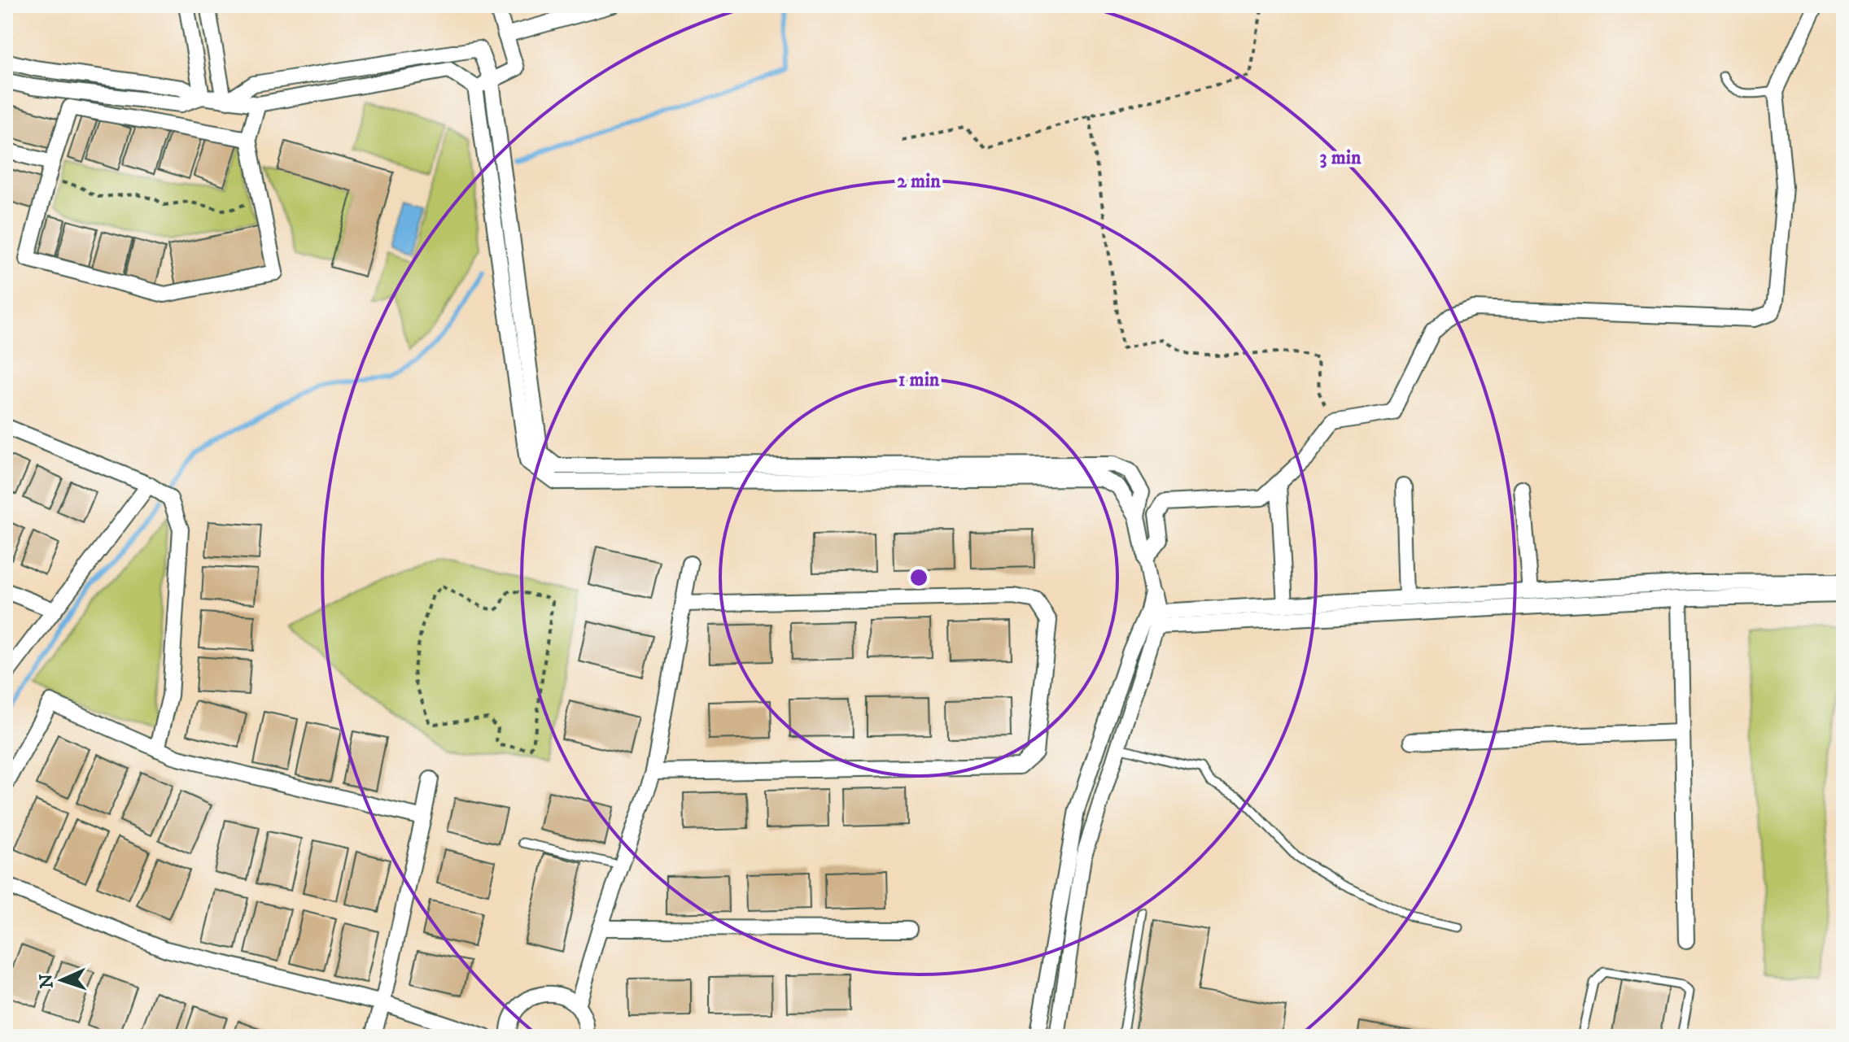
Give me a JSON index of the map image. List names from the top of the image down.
{
  "north": "left",
  "rings": ["3 min", "2 min", "1 min"]
}
